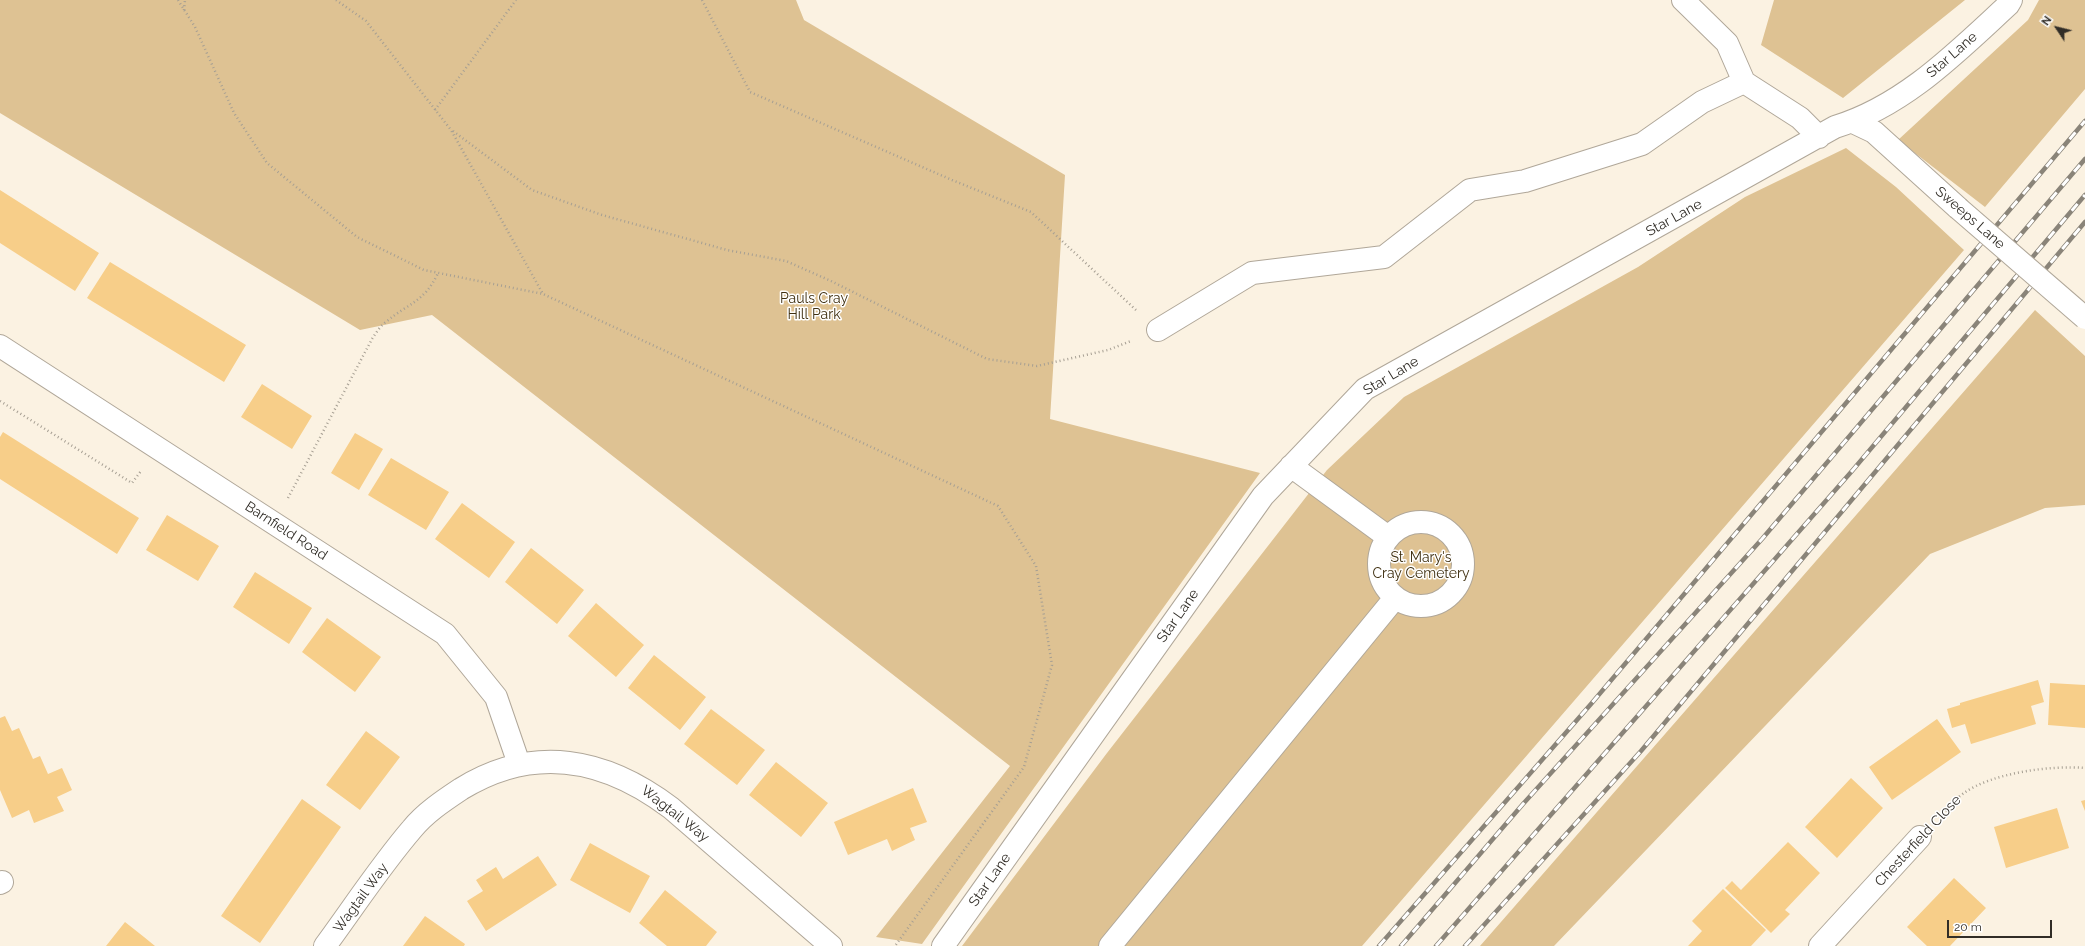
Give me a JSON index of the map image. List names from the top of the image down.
{
  "streets": {
    "street": [
      "Star Lane",
      "Sweeps Lane",
      "Barnfield Road",
      "Wagtail Way",
      "Chesterfield Close"
    ]
  },
  "crossings": [
    ["Star Lane", "Sweeps Lane"],
    ["Barnfield Road", "Wagtail Way"]
  ],
  "parks": ["Pauls Cray Hill Park", "St. Mary's Cray Cemetery"],
  "scale_bar": "20 m",
  "north": "top left"
}
